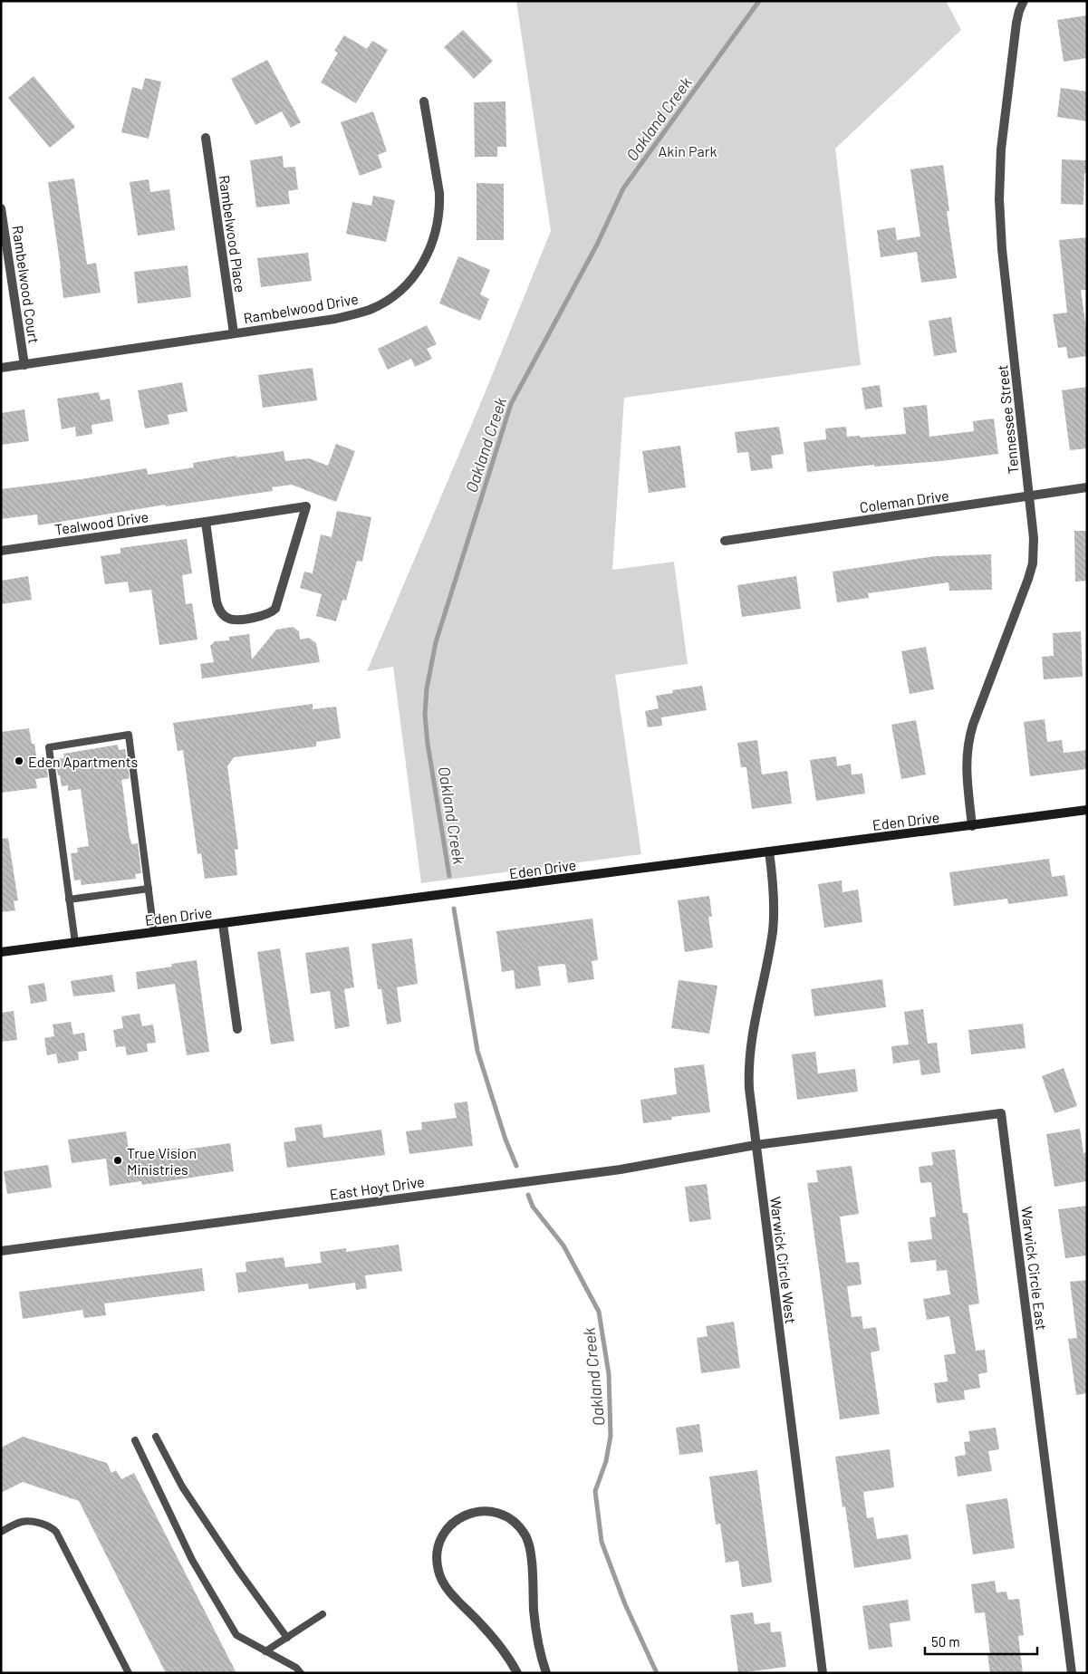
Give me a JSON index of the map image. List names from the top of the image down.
{
  "streets": {
    "street": [
      "Rambelwood Place",
      "Rambelwood Court",
      "Rambelwood Drive",
      "Tennessee Street",
      "Coleman Drive",
      "Tealwood Drive",
      "Eden Drive",
      "East Hoyt Drive",
      "Warwick Circle West",
      "Warwick Circle East"
    ]
  },
  "crossings": [
    ["Rambelwood Place", "Rambelwood Drive"],
    ["Rambelwood Court", "Rambelwood Drive"],
    ["Tennessee Street", "Coleman Drive"],
    ["Tennessee Street", "Eden Drive"],
    ["Eden Drive", "Warwick Circle West"],
    ["East Hoyt Drive", "Warwick Circle West"],
    ["East Hoyt Drive", "Warwick Circle East"],
    ["Warwick Circle West", "Warwick Circle East"]
  ],
  "water": ["Oakland Creek"],
  "parks": ["Akin Park"],
  "places": ["Eden Apartments", "True Vision Ministries"],
  "scale_bar": "50 m"
}
